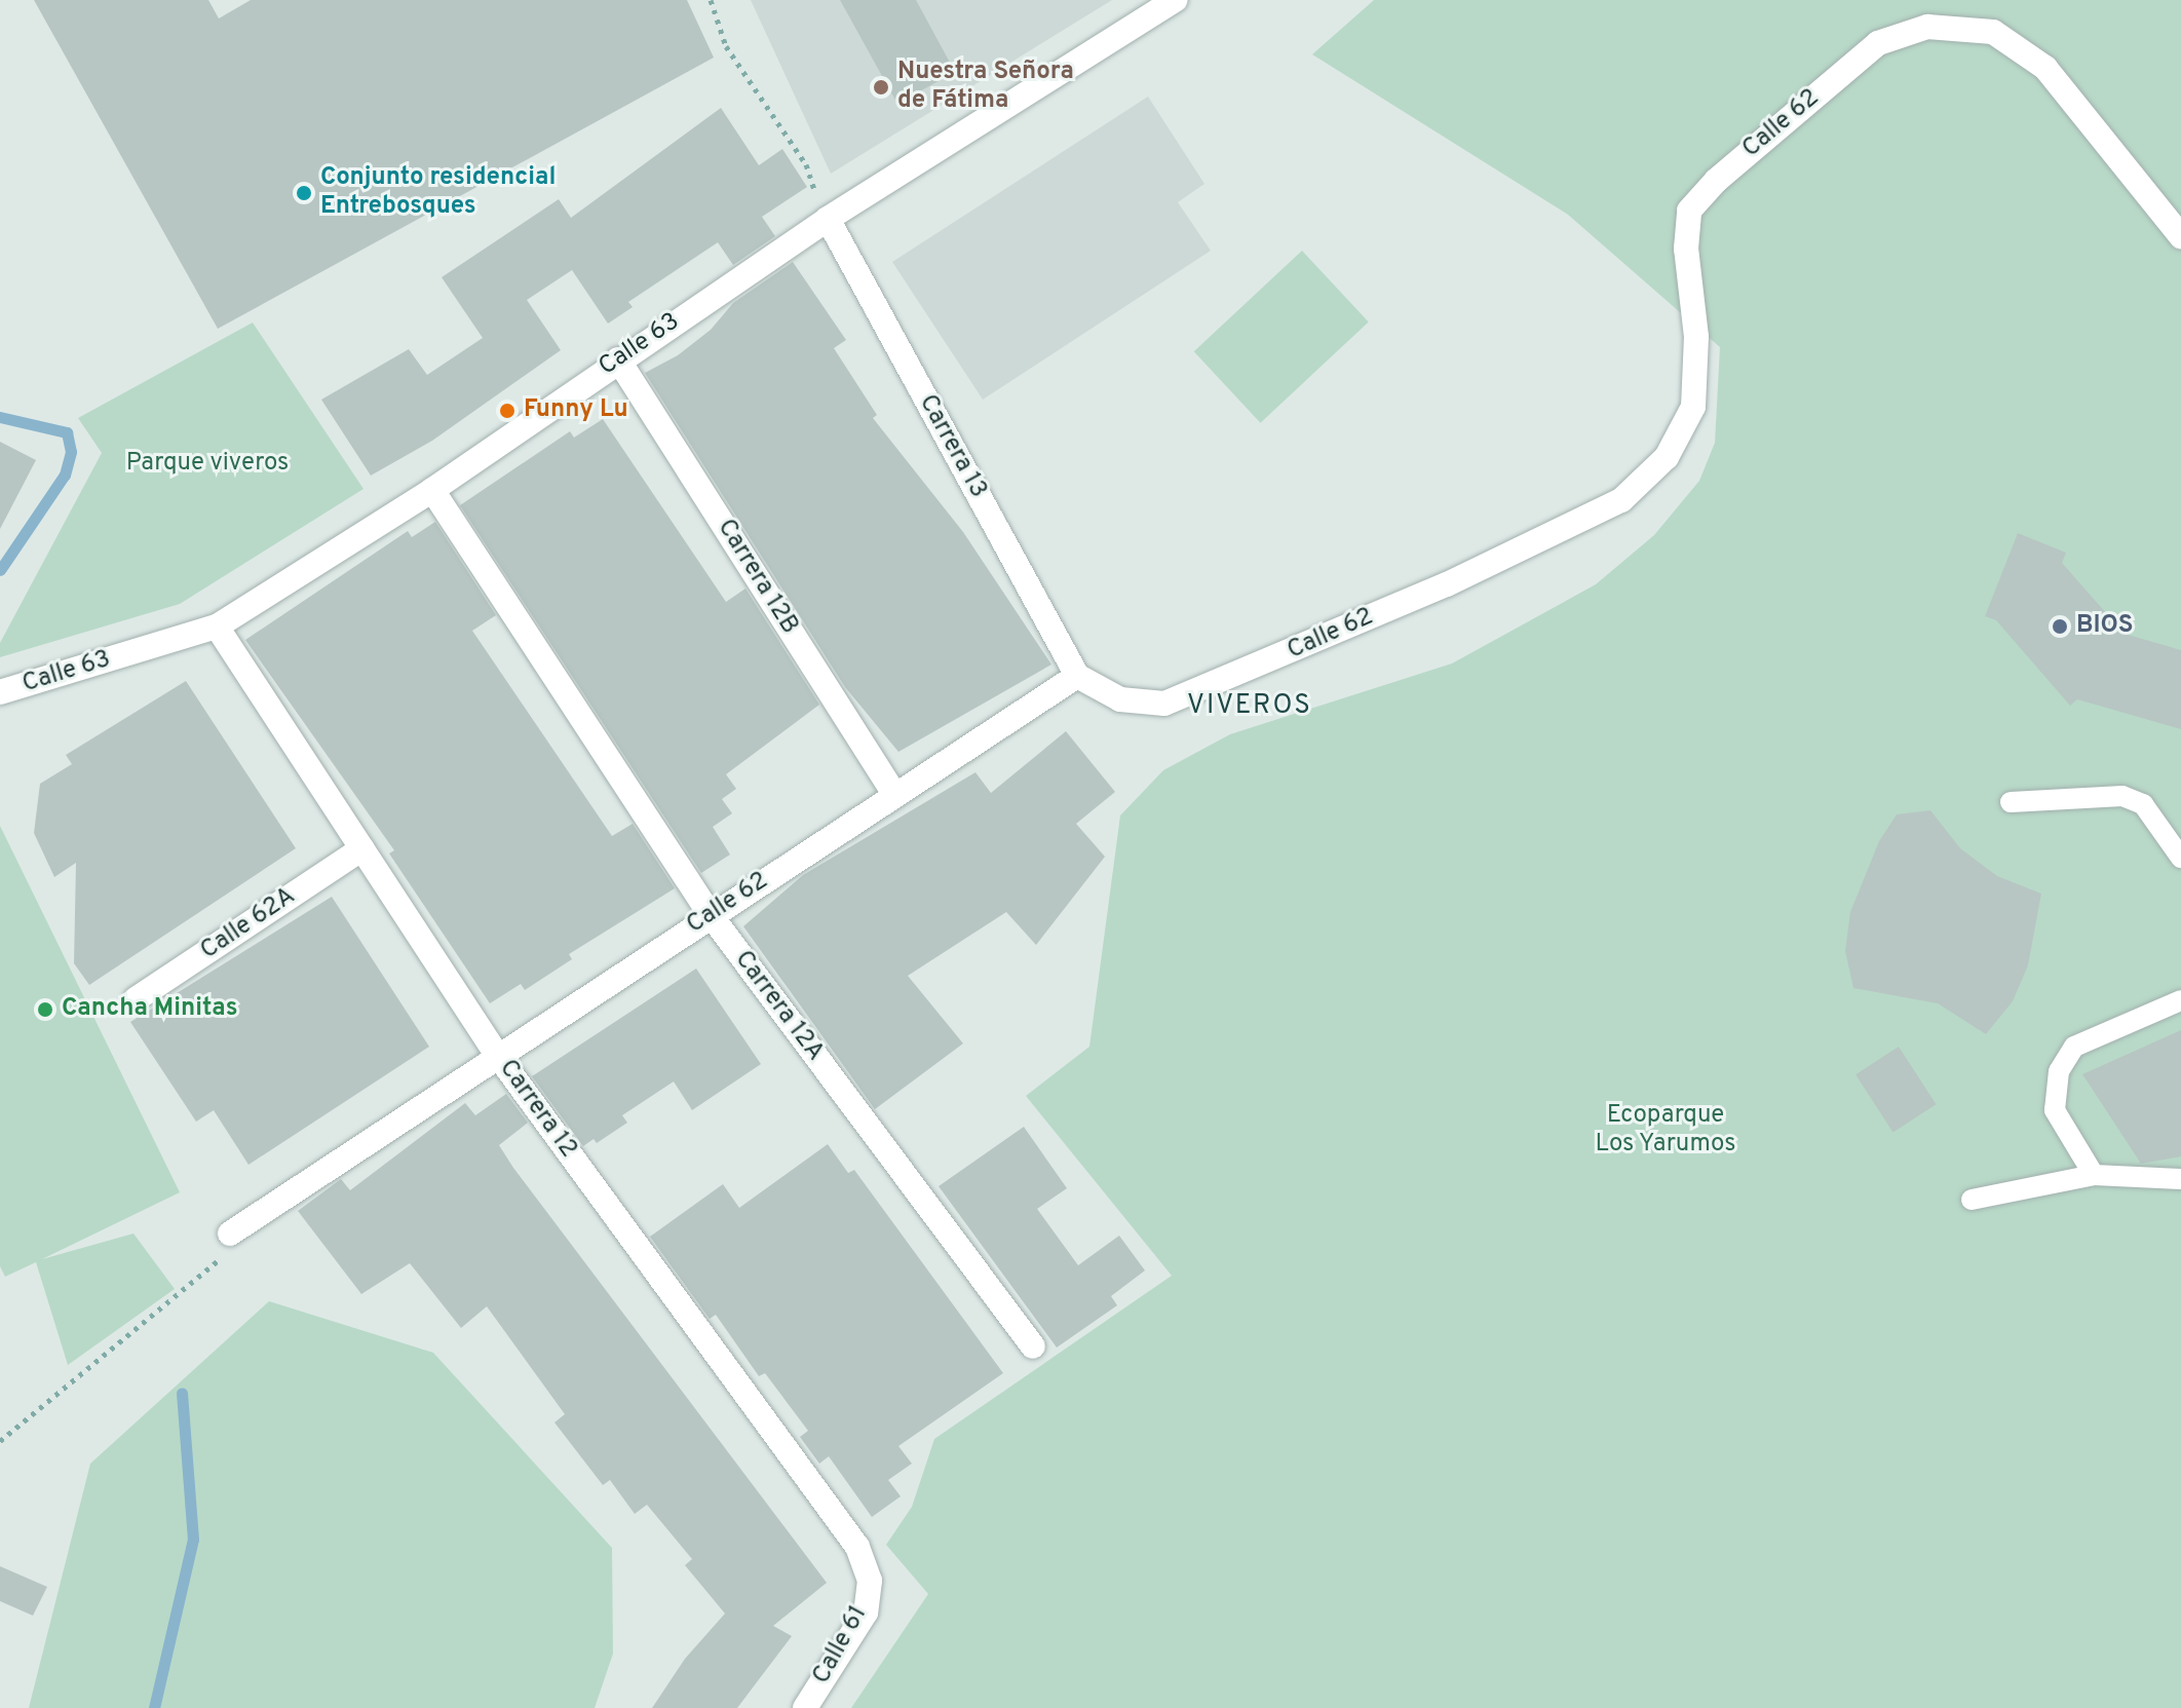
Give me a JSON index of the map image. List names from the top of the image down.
{
  "streets": {
    "street": [
      "Calle 62",
      "Calle 63",
      "Carrera 13",
      "Carrera 12B",
      "Calle 62A",
      "Carrera 12A",
      "Carrera 12",
      "Calle 61"
    ]
  },
  "crossings": [
    ["Calle 62", "Carrera 13"],
    ["Calle 62", "Carrera 12B"],
    ["Calle 62", "Carrera 12A"],
    ["Calle 62", "Carrera 12"],
    ["Calle 63", "Carrera 13"],
    ["Calle 63", "Carrera 12B"],
    ["Calle 63", "Carrera 12A"],
    ["Calle 63", "Carrera 12"],
    ["Calle 62A", "Carrera 12"],
    ["Carrera 12", "Calle 61"]
  ],
  "districts": ["VIVEROS"],
  "parks": ["Parque viveros", "Ecoparque Los Yarumos"],
  "places": [
    "Nuestra Señora de Fátima",
    "Conjunto residencial Entrebosques",
    "Funny Lu",
    "BIOS",
    "Cancha Minitas"
  ]
}
